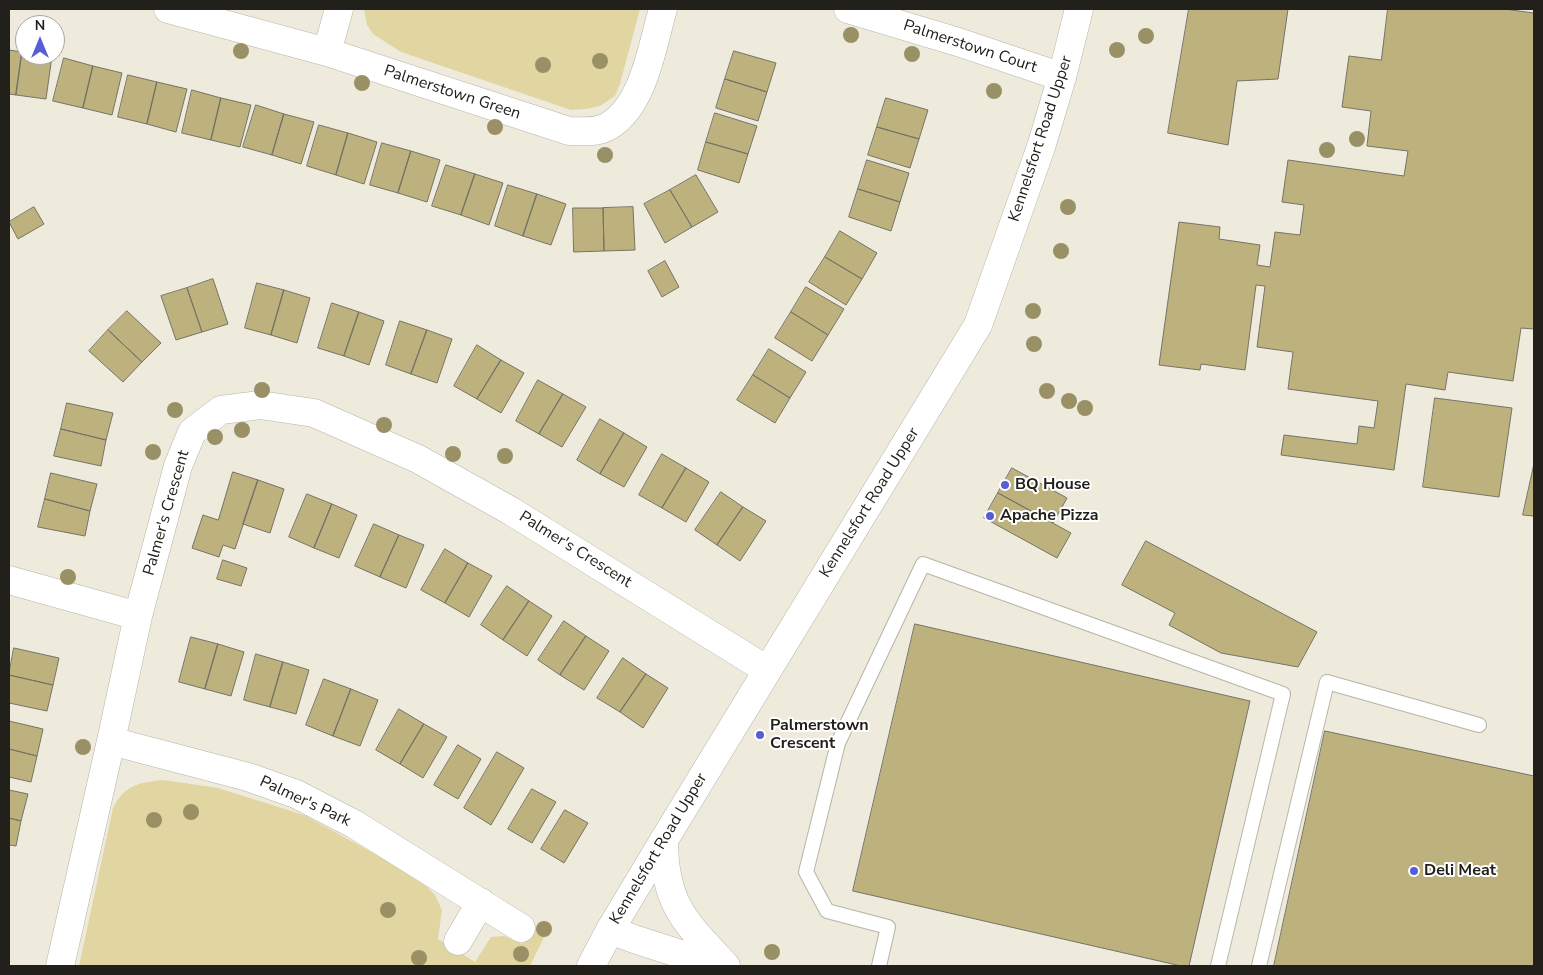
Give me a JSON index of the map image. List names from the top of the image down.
{
  "streets": {
    "street": [
      "Palmerstown Court",
      "Palmerstown Green",
      "Kennelsfort Road Upper",
      "Palmer's Crescent",
      "Palmer's Park"
    ]
  },
  "crossings": [
    ["Palmerstown Court", "Kennelsfort Road Upper"],
    ["Kennelsfort Road Upper", "Palmer's Crescent"],
    ["Palmer's Crescent", "Palmer's Park"]
  ],
  "places": [
    "BQ House",
    "Apache Pizza",
    "Palmerstown Crescent",
    "Deli Meat"
  ],
  "north": "top"
}
